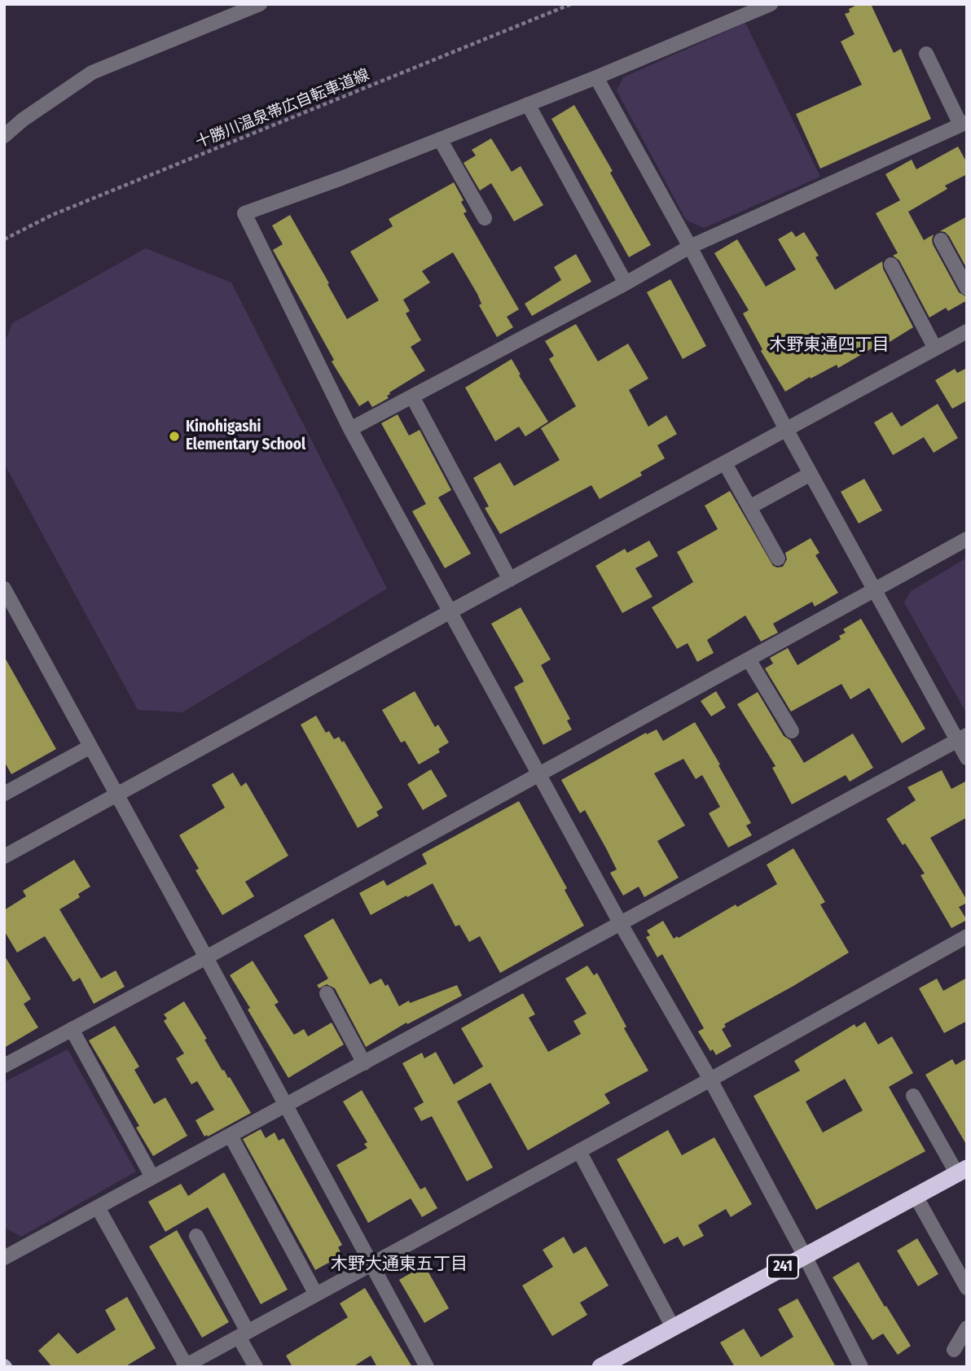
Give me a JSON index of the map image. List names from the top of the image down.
{
  "streets": {
    "highway": ["241"],
    "path": ["十勝川温泉帯広自転車道線"]
  },
  "districts": ["木野東通四丁目", "木野大通東五丁目"],
  "places": ["Kinohigashi Elementary School"]
}
